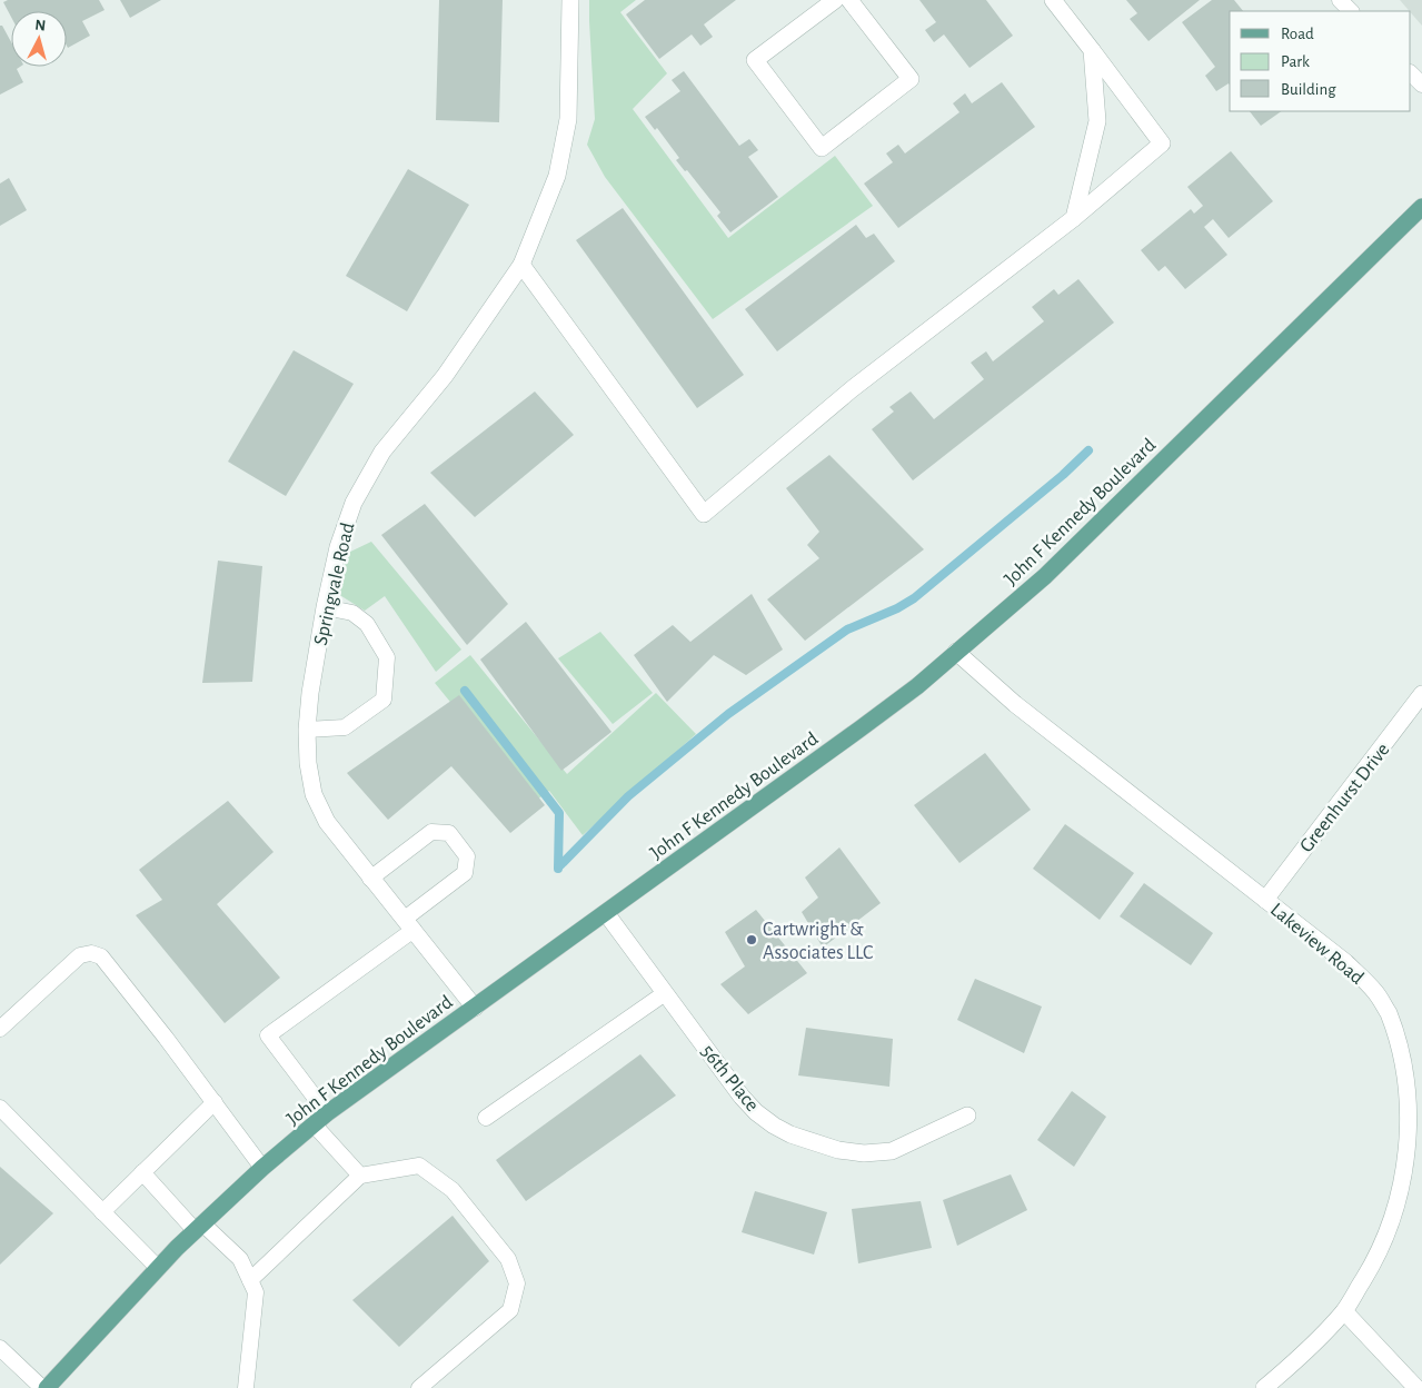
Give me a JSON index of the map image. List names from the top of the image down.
{
  "streets": {
    "main road": ["John F Kennedy Boulevard"],
    "street": [
      "Springvale Road",
      "Greenhurst Drive",
      "Lakeview Road",
      "56th Place"
    ]
  },
  "crossings": [
    ["John F Kennedy Boulevard", "Springvale Road"],
    ["John F Kennedy Boulevard", "Lakeview Road"],
    ["John F Kennedy Boulevard", "56th Place"],
    ["Greenhurst Drive", "Lakeview Road"]
  ],
  "places": ["Cartwright & Associates LLC"],
  "legend": ["Road", "Park", "Building"],
  "north": "top"
}
